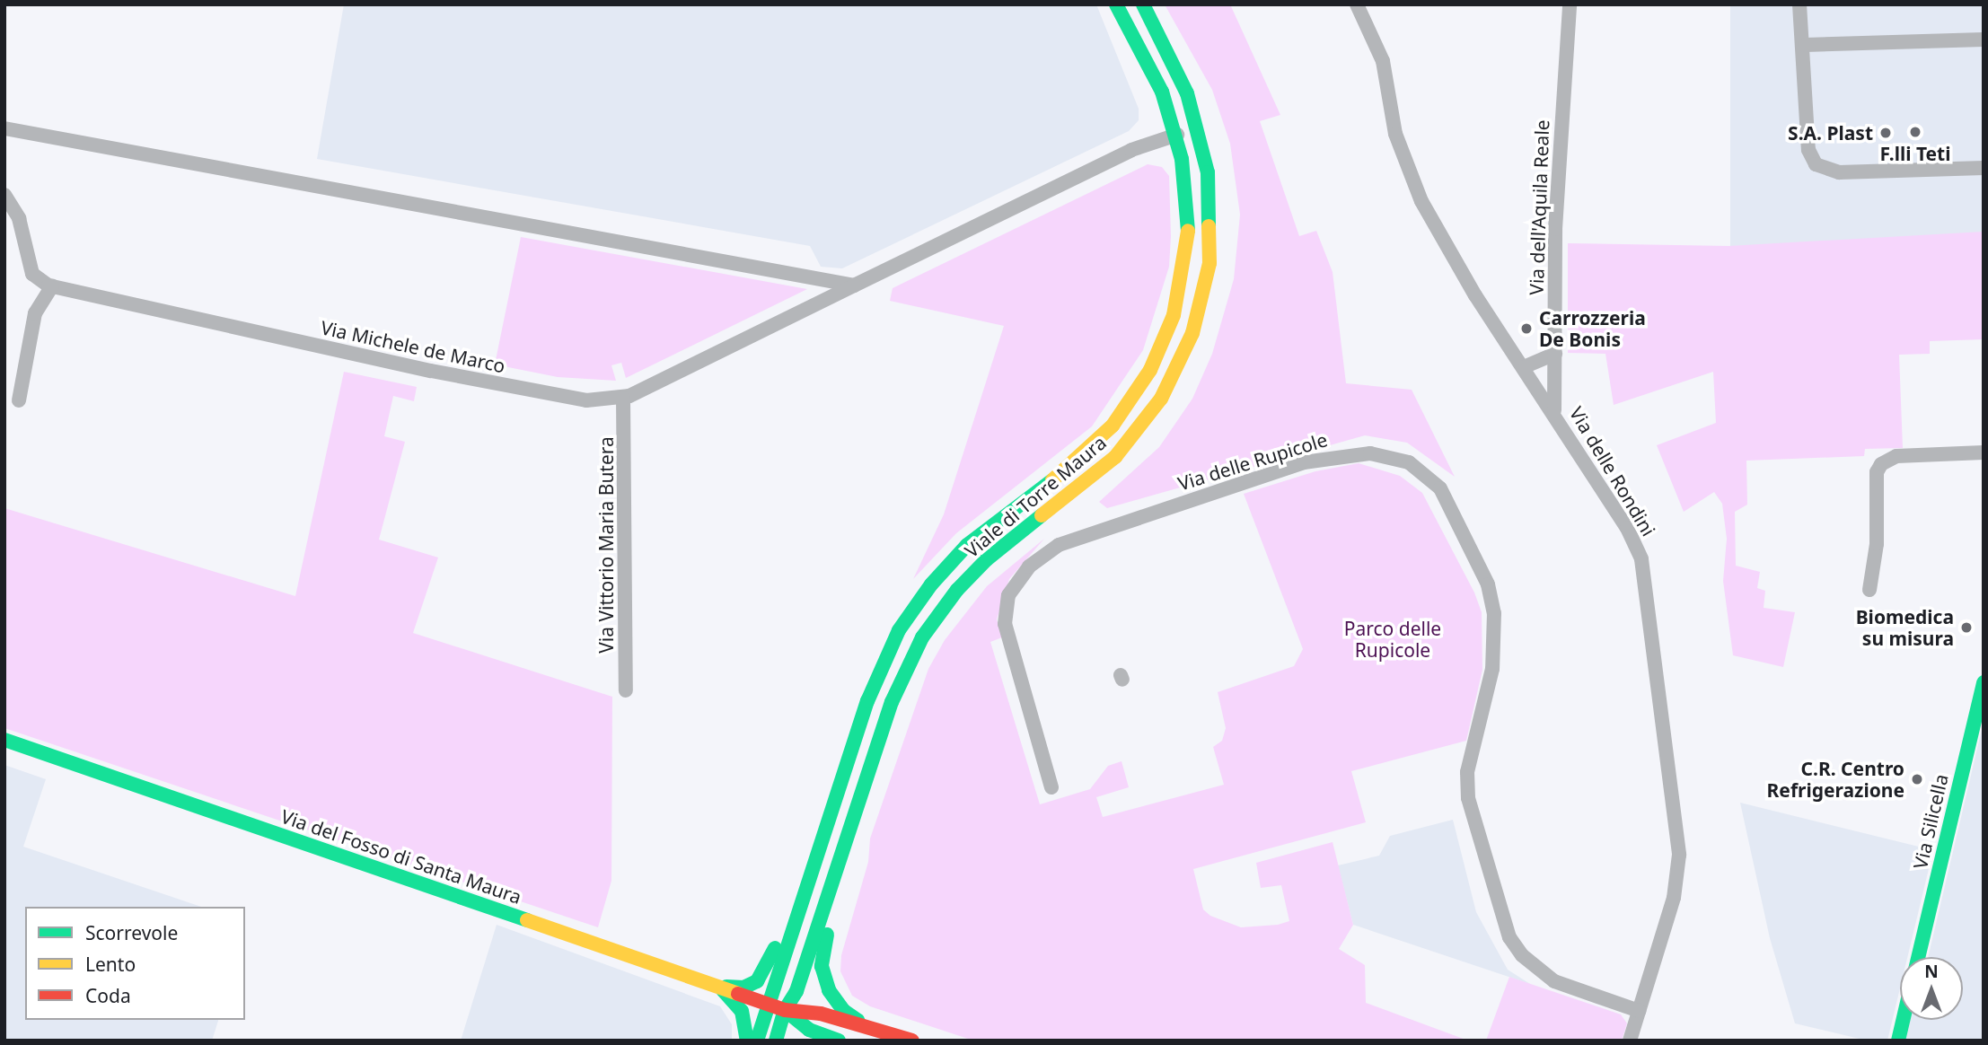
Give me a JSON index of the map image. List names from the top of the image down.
{
  "streets": {
    "street": [
      "Via dell'Aquila Reale",
      "Via Michele de Marco",
      "Via delle Rupicole",
      "Via delle Rondini",
      "Viale di Torre Maura",
      "Via Vittorio Maria Butera",
      "Via Silicella",
      "Via del Fosso di Santa Maura"
    ]
  },
  "crossings": [
    ["Via dell'Aquila Reale", "Via delle Rondini"],
    ["Via Michele de Marco", "Viale di Torre Maura"],
    ["Via Michele de Marco", "Via Vittorio Maria Butera"],
    ["Via delle Rupicole", "Via delle Rondini"],
    ["Viale di Torre Maura", "Via del Fosso di Santa Maura"]
  ],
  "parks": ["Parco delle Rupicole"],
  "places": [
    "F.lli Teti",
    "S.A. Plast",
    "Carrozzeria De Bonis",
    "Biomedica su misura",
    "C.R. Centro Refrigerazione"
  ],
  "legend": ["Scorrevole", "Lento", "Coda"],
  "north": "top"
}
